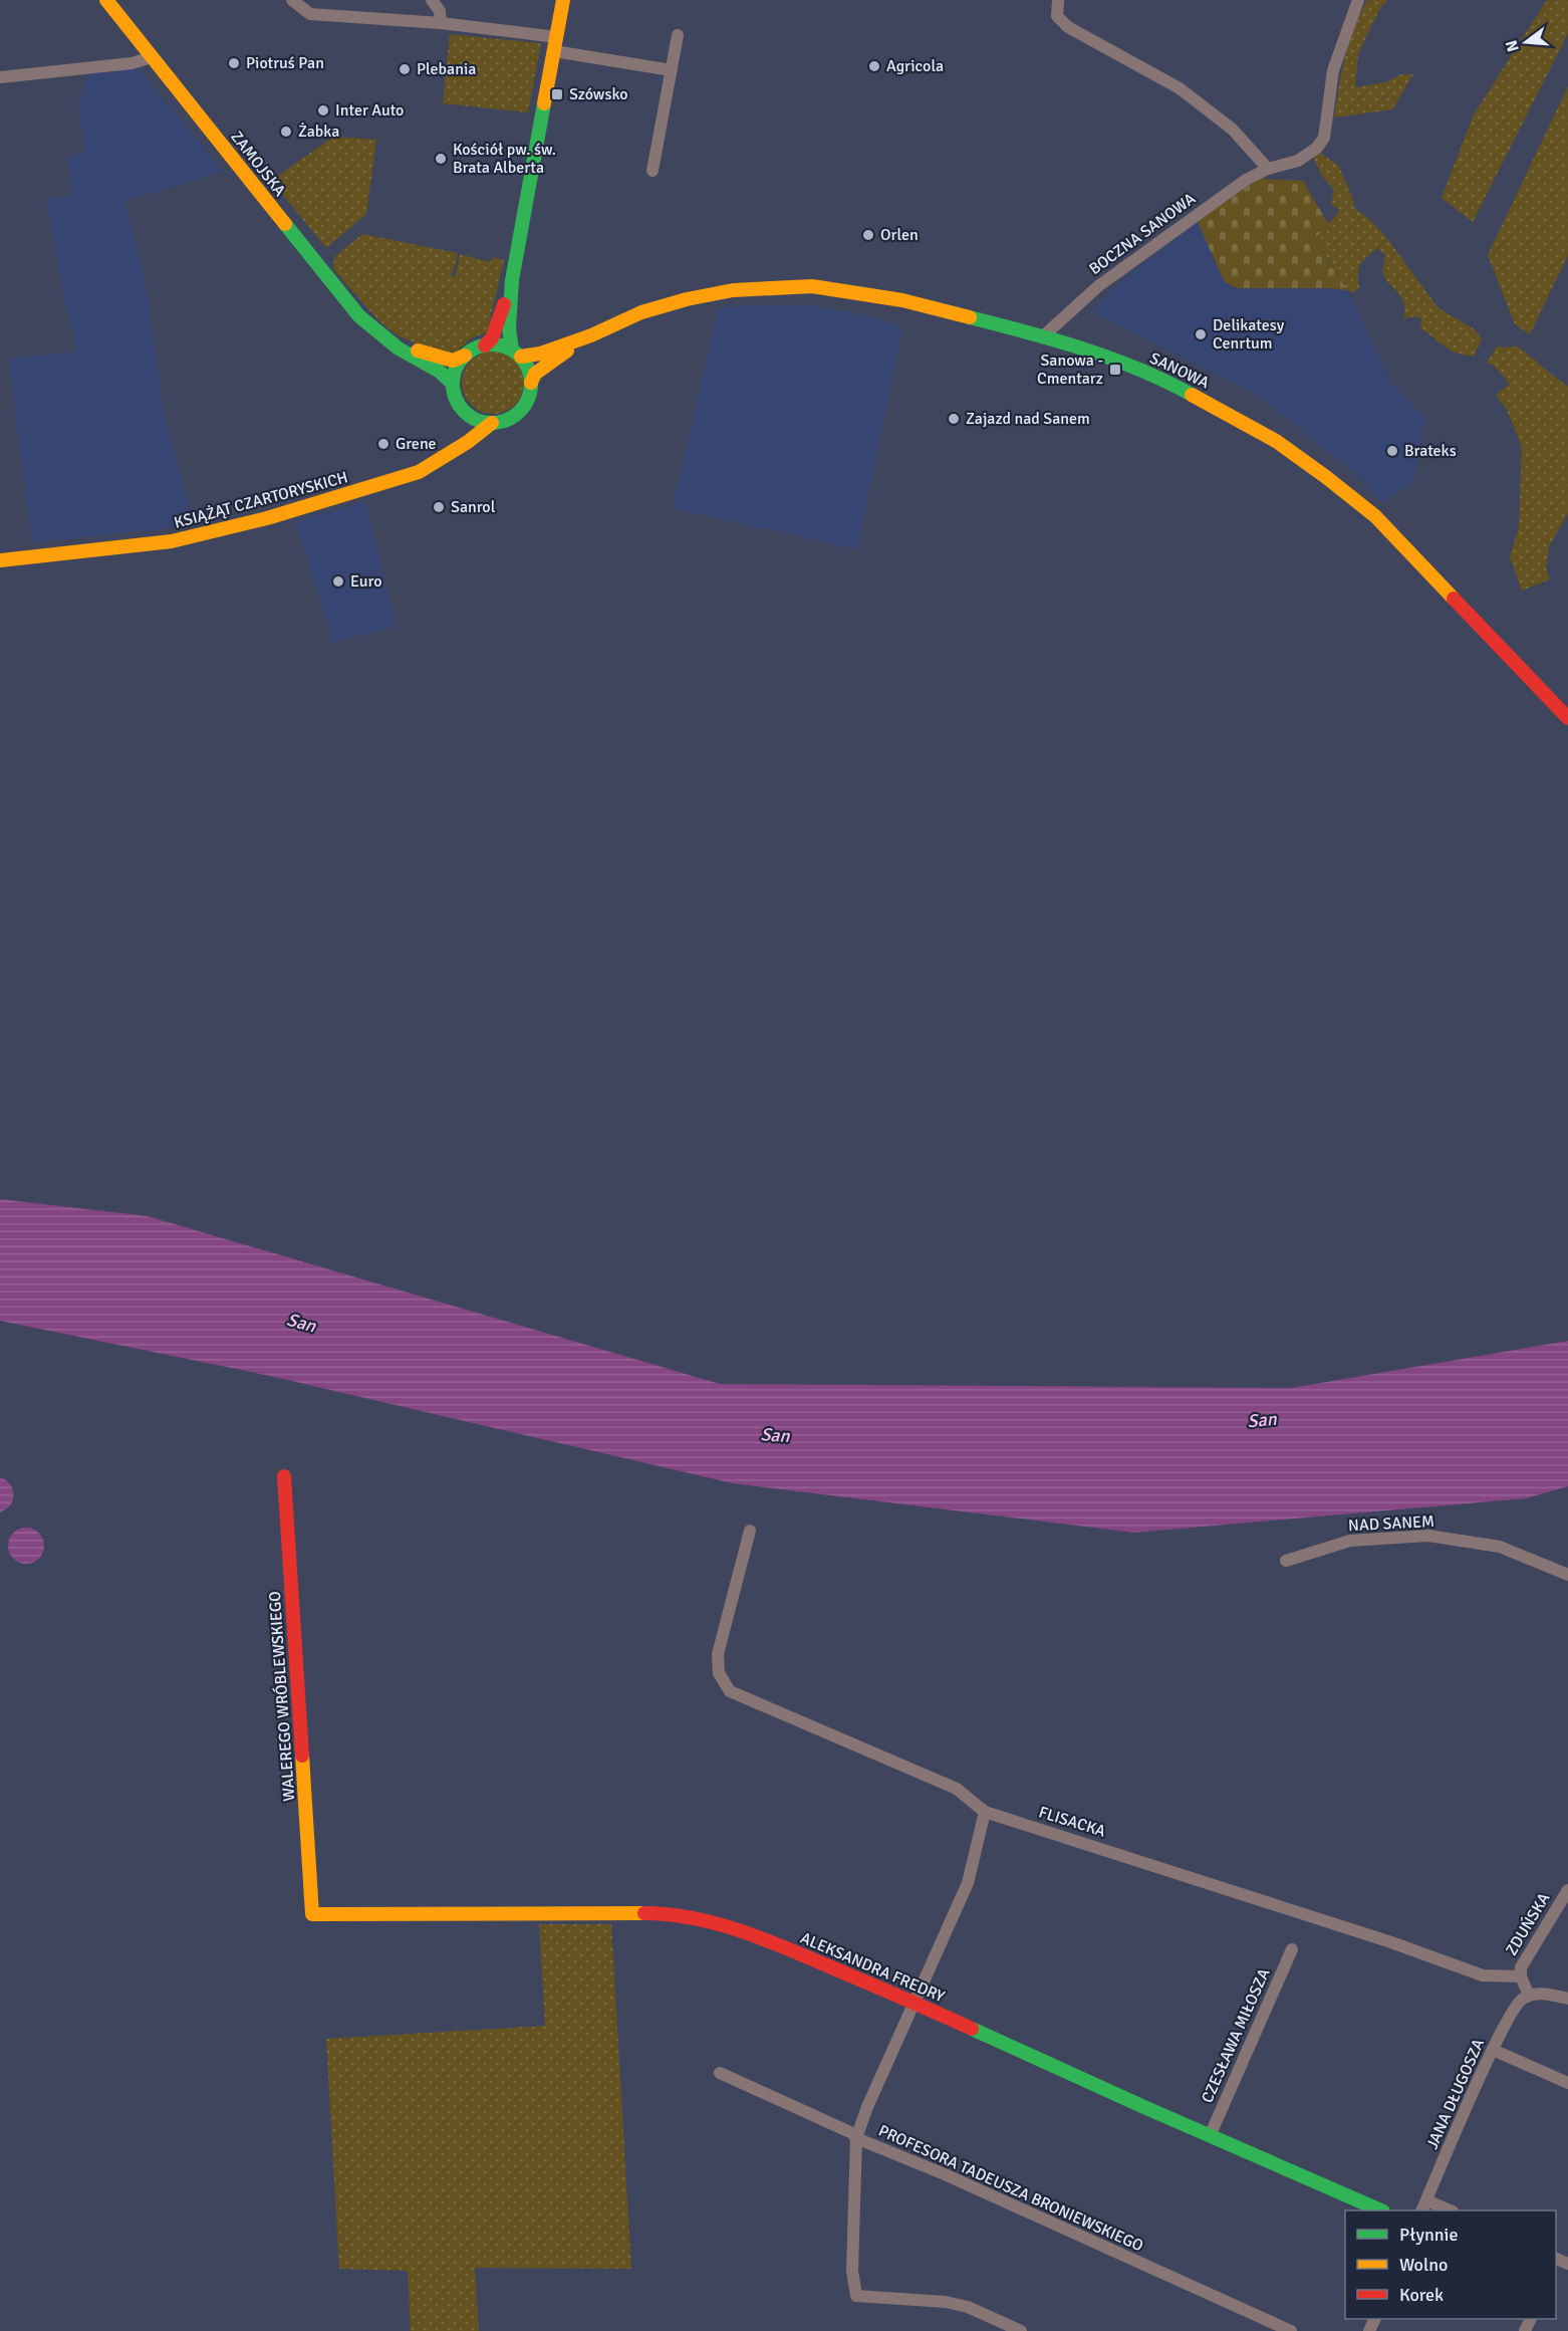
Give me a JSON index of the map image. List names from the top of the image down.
{
  "streets": {
    "street": [
      "ZAMOJSKA",
      "BOCZNA SANOWA",
      "SANOWA",
      "KSIĄŻĄT CZARTORYSKICH",
      "NAD SANEM",
      "WALEREGO WRÓBLEWSKIEGO",
      "FLISACKA",
      "ZDUŃSKA",
      "ALEKSANDRA FREDRY",
      "CZESŁAWA MIŁOSZA",
      "JANA DŁUGOSZA",
      "PROFESORA TADEUSZA BRONIEWSKIEGO"
    ]
  },
  "crossings": [
    ["ZAMOJSKA", "KSIĄŻĄT CZARTORYSKICH"],
    ["BOCZNA SANOWA", "SANOWA"],
    ["WALEREGO WRÓBLEWSKIEGO", "ALEKSANDRA FREDRY"],
    ["FLISACKA", "ZDUŃSKA"],
    ["ALEKSANDRA FREDRY", "CZESŁAWA MIŁOSZA"]
  ],
  "water": ["San"],
  "places": {
    "other": [
      "Piotruś Pan",
      "Agricola",
      "Plebania",
      "Inter Auto",
      "Żabka",
      "Kościół pw. św. Brata Alberta",
      "Orlen",
      "Delikatesy Cenrtum",
      "Zajazd nad Sanem",
      "Grene",
      "Brateks",
      "Sanrol",
      "Euro"
    ],
    "transit": ["Szówsko", "Sanowa - Cmentarz"]
  },
  "legend": ["Płynnie", "Wolno", "Korek"],
  "north": "left"
}
